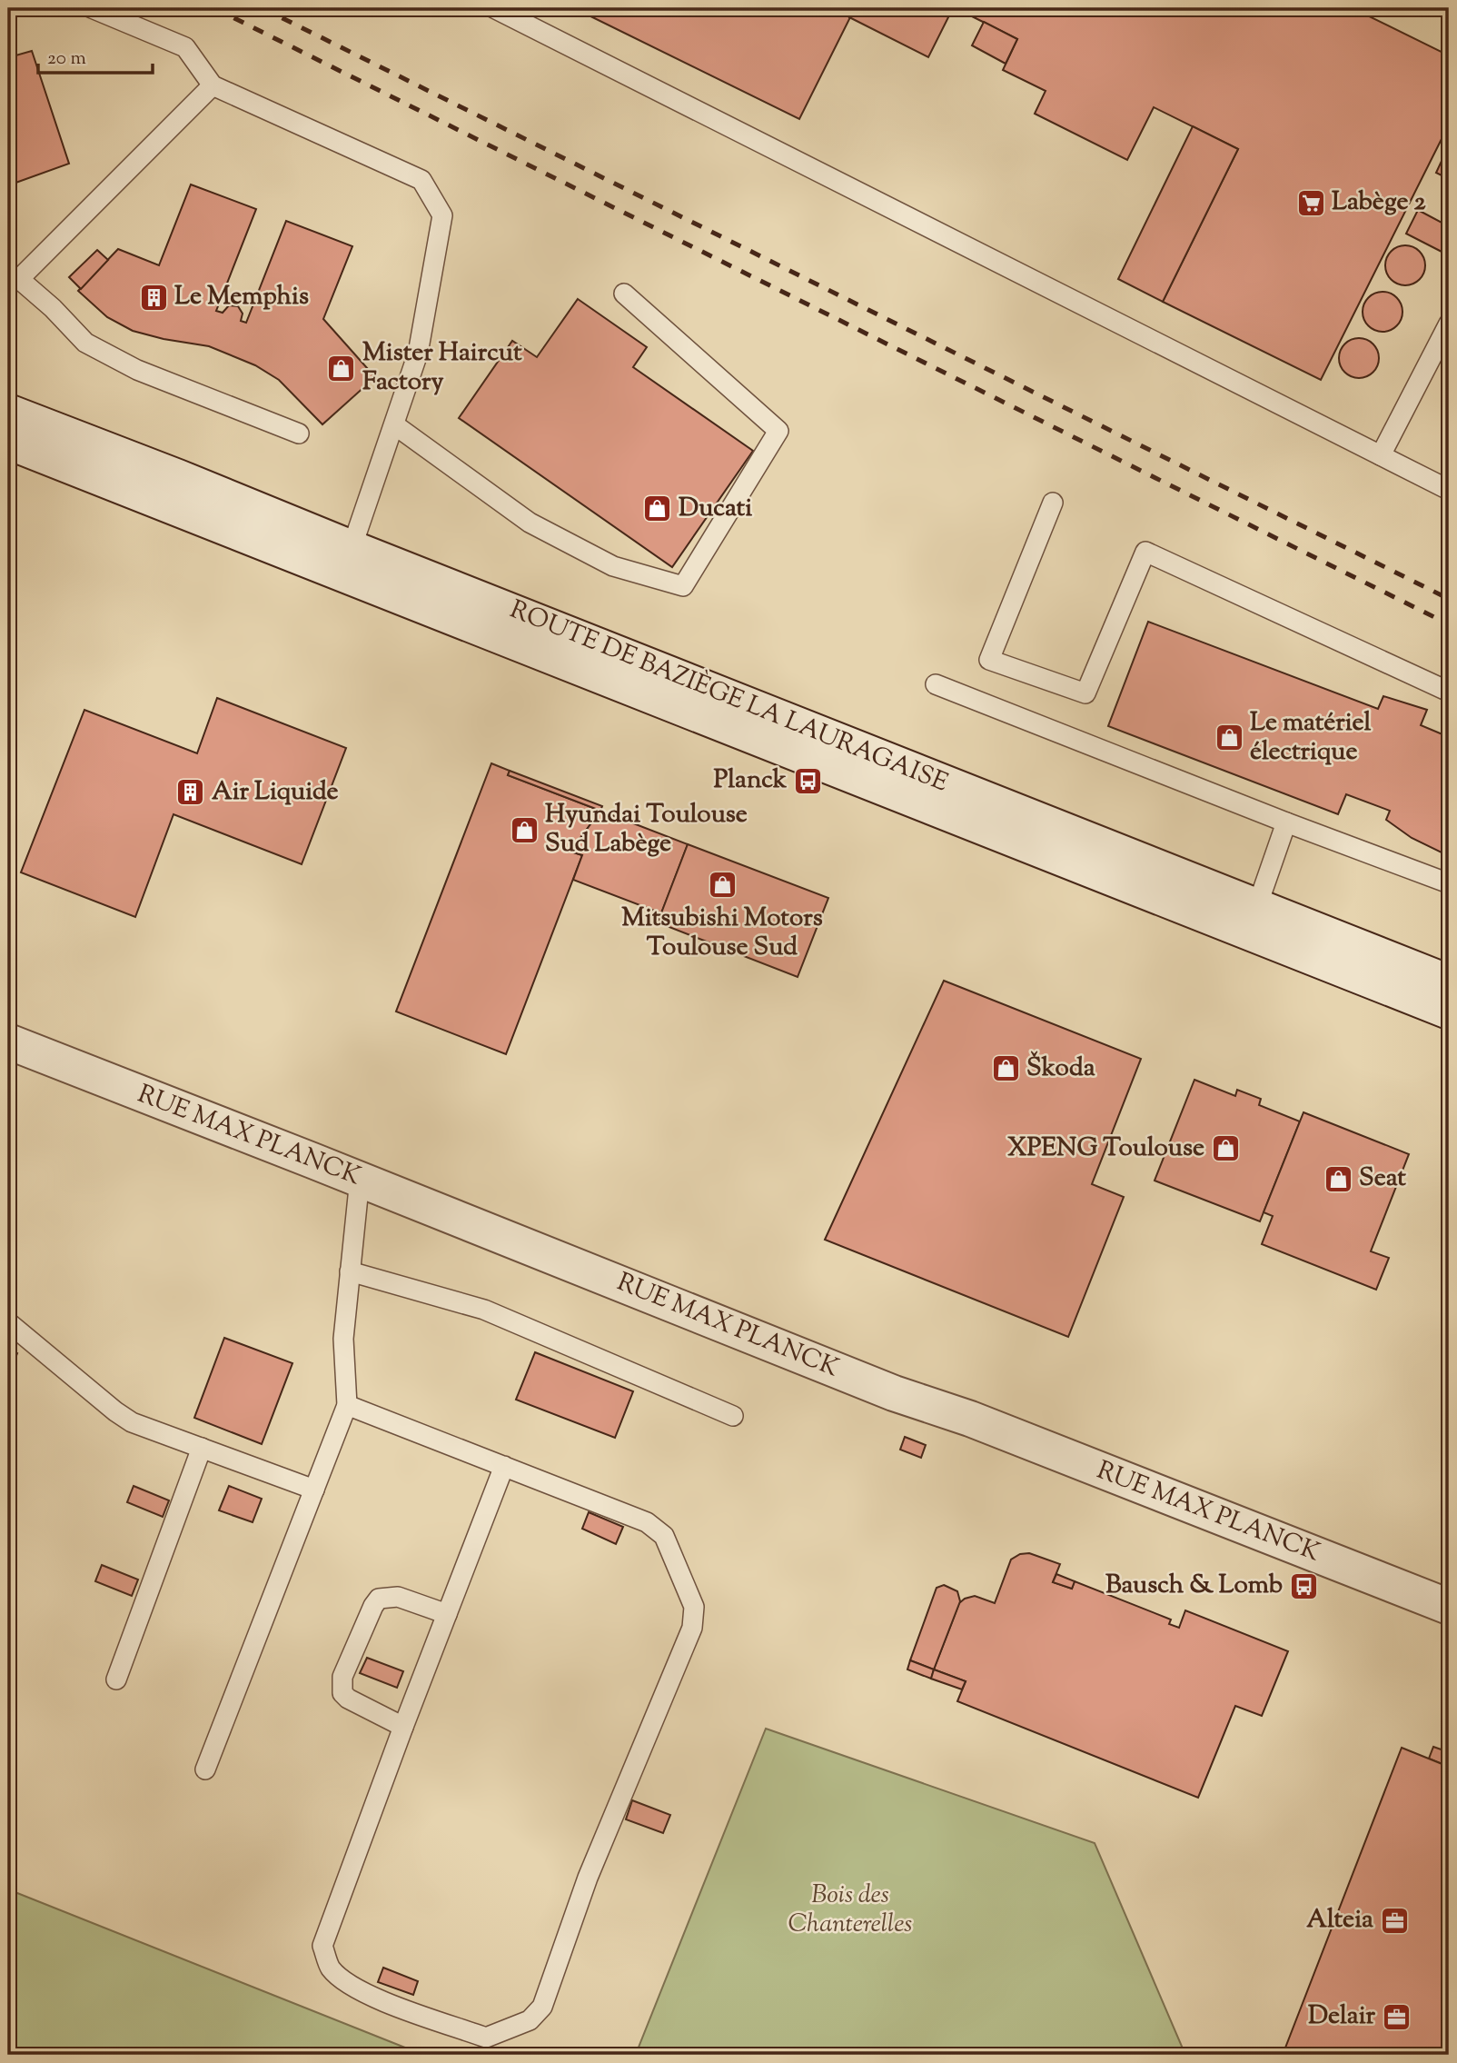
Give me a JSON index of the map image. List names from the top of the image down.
{
  "streets": {
    "main road": ["ROUTE DE BAZIÈGE LA LAURAGAISE", "RUE MAX PLANCK"]
  },
  "parks": ["Bois des Chanterelles"],
  "places": {
    "supermarket": ["Labège 2"],
    "building": ["Le Memphis", "Air Liquide"],
    "shop": [
      "Mister Haircut Factory",
      "Ducati",
      "Le matériel électrique",
      "Hyundai Toulouse Sud Labège",
      "Mitsubishi Motors Toulouse Sud",
      "Škoda",
      "XPENG Toulouse",
      "Seat"
    ],
    "bus stop": ["Planck", "Bausch & Lomb"],
    "office": ["Alteia", "Delair"]
  },
  "scale_bar": "20 m"
}
